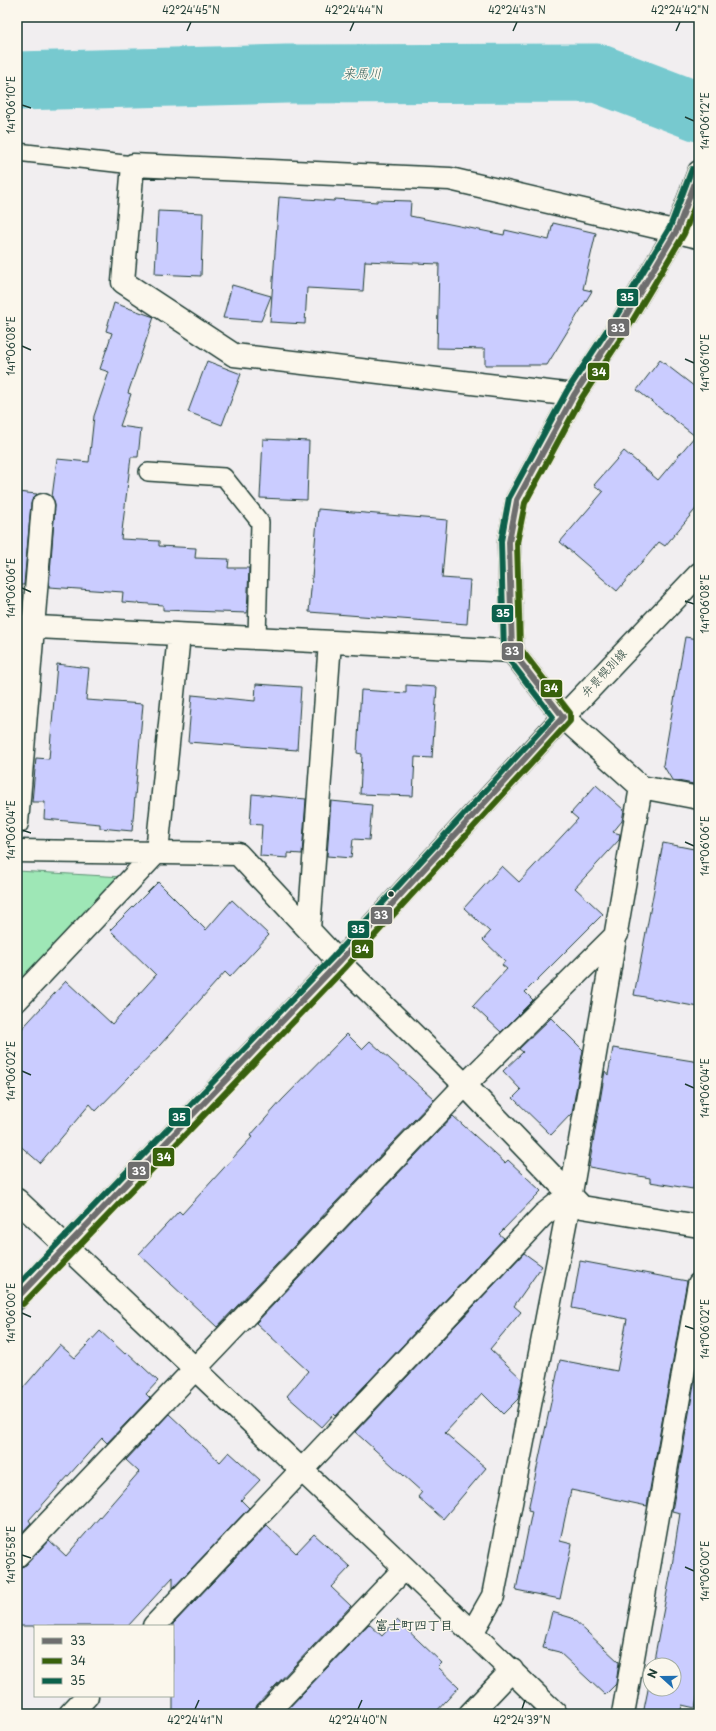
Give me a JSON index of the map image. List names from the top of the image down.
{
  "streets": {
    "street": ["弁景幌別線"]
  },
  "districts": ["富士町四丁目"],
  "water": ["来馬川"],
  "lines": ["transit line 35", "transit line 33", "transit line 34"],
  "legend": ["33", "34", "35"],
  "north": "left",
  "coordinates": [
    "42°24'45\"N",
    "42°24'44\"N",
    "42°24'43\"N",
    "42°24'42\"N",
    "141°06'10\"E",
    "141°06'12\"E",
    "141°06'08\"E",
    "141°06'06\"E",
    "141°06'04\"E",
    "141°06'02\"E",
    "141°06'00\"E",
    "141°05'58\"E",
    "42°24'41\"N",
    "42°24'40\"N",
    "42°24'39\"N"
  ]
}
